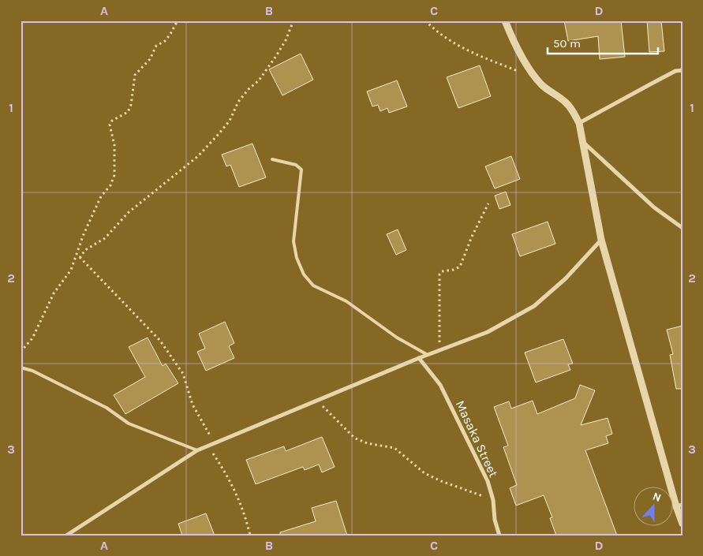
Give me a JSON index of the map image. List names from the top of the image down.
{
  "streets": {
    "street": ["Masaka Street"]
  },
  "scale_bar": "50 m",
  "north": "top",
  "grid": {
    "columns": [
      "A",
      "B",
      "C",
      "D"
    ],
    "rows": ["1", "2", "3"]
  }
}
